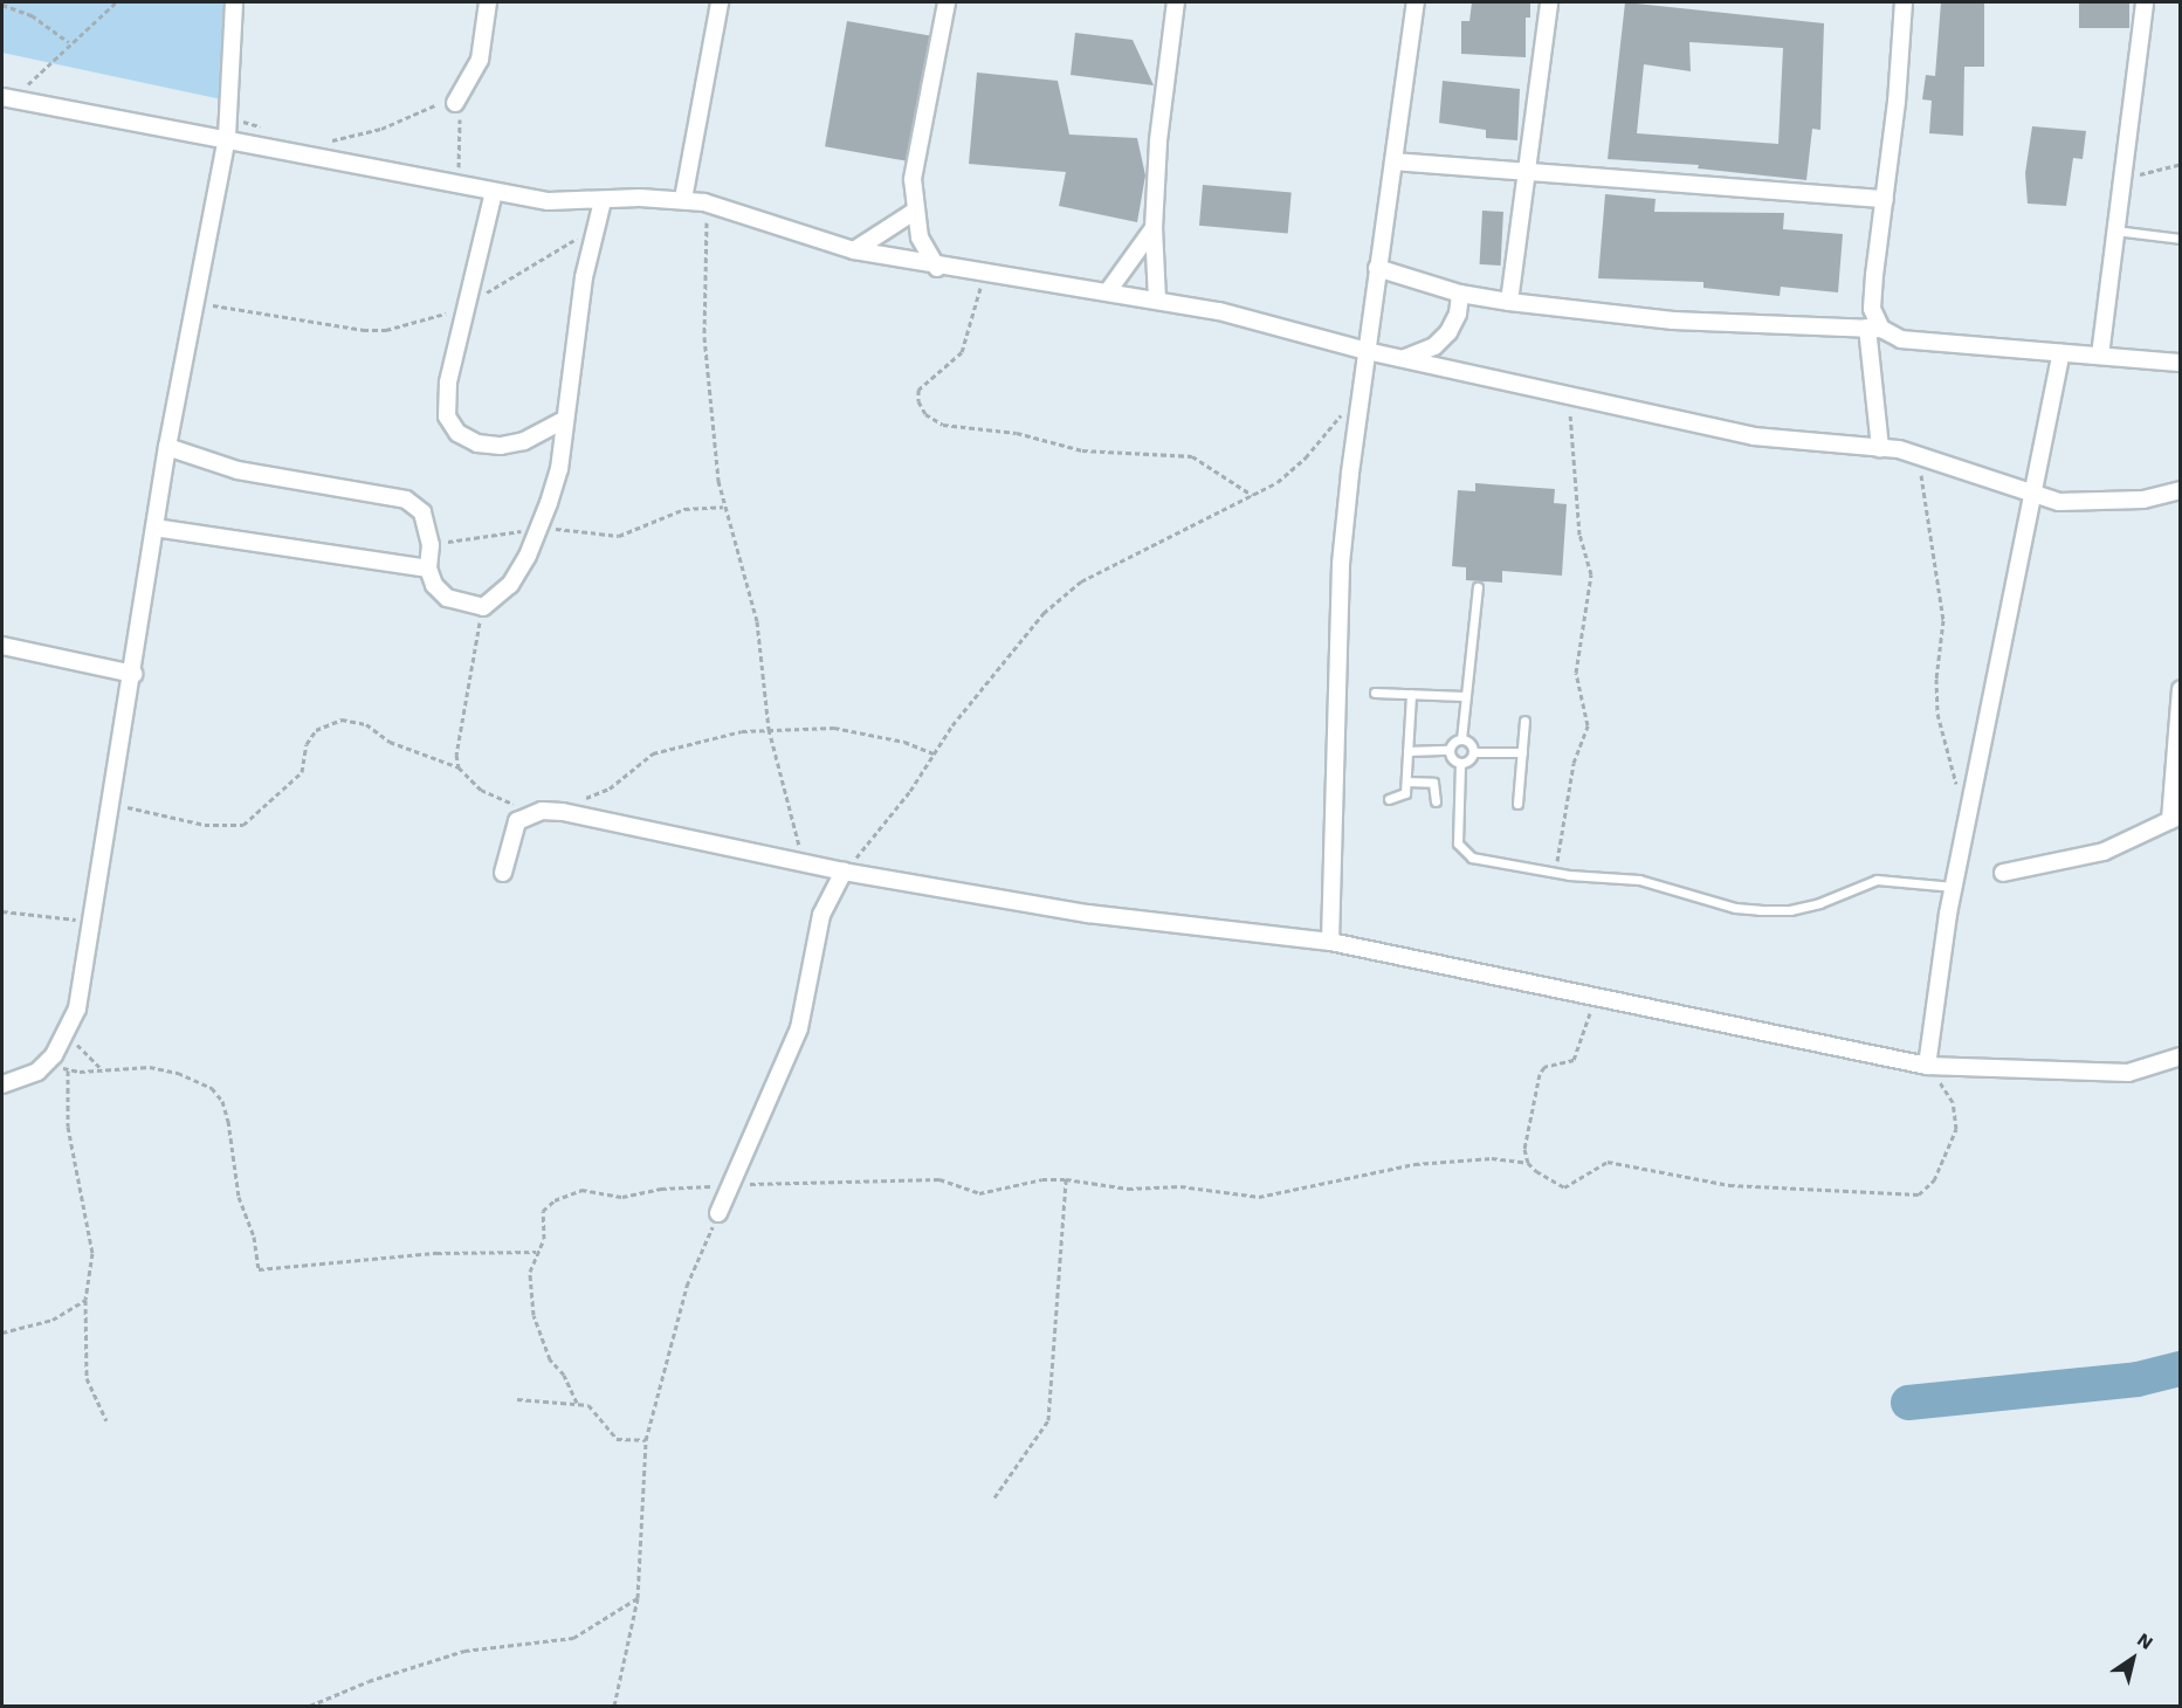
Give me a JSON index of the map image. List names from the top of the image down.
{
  "north": "top right"
}
